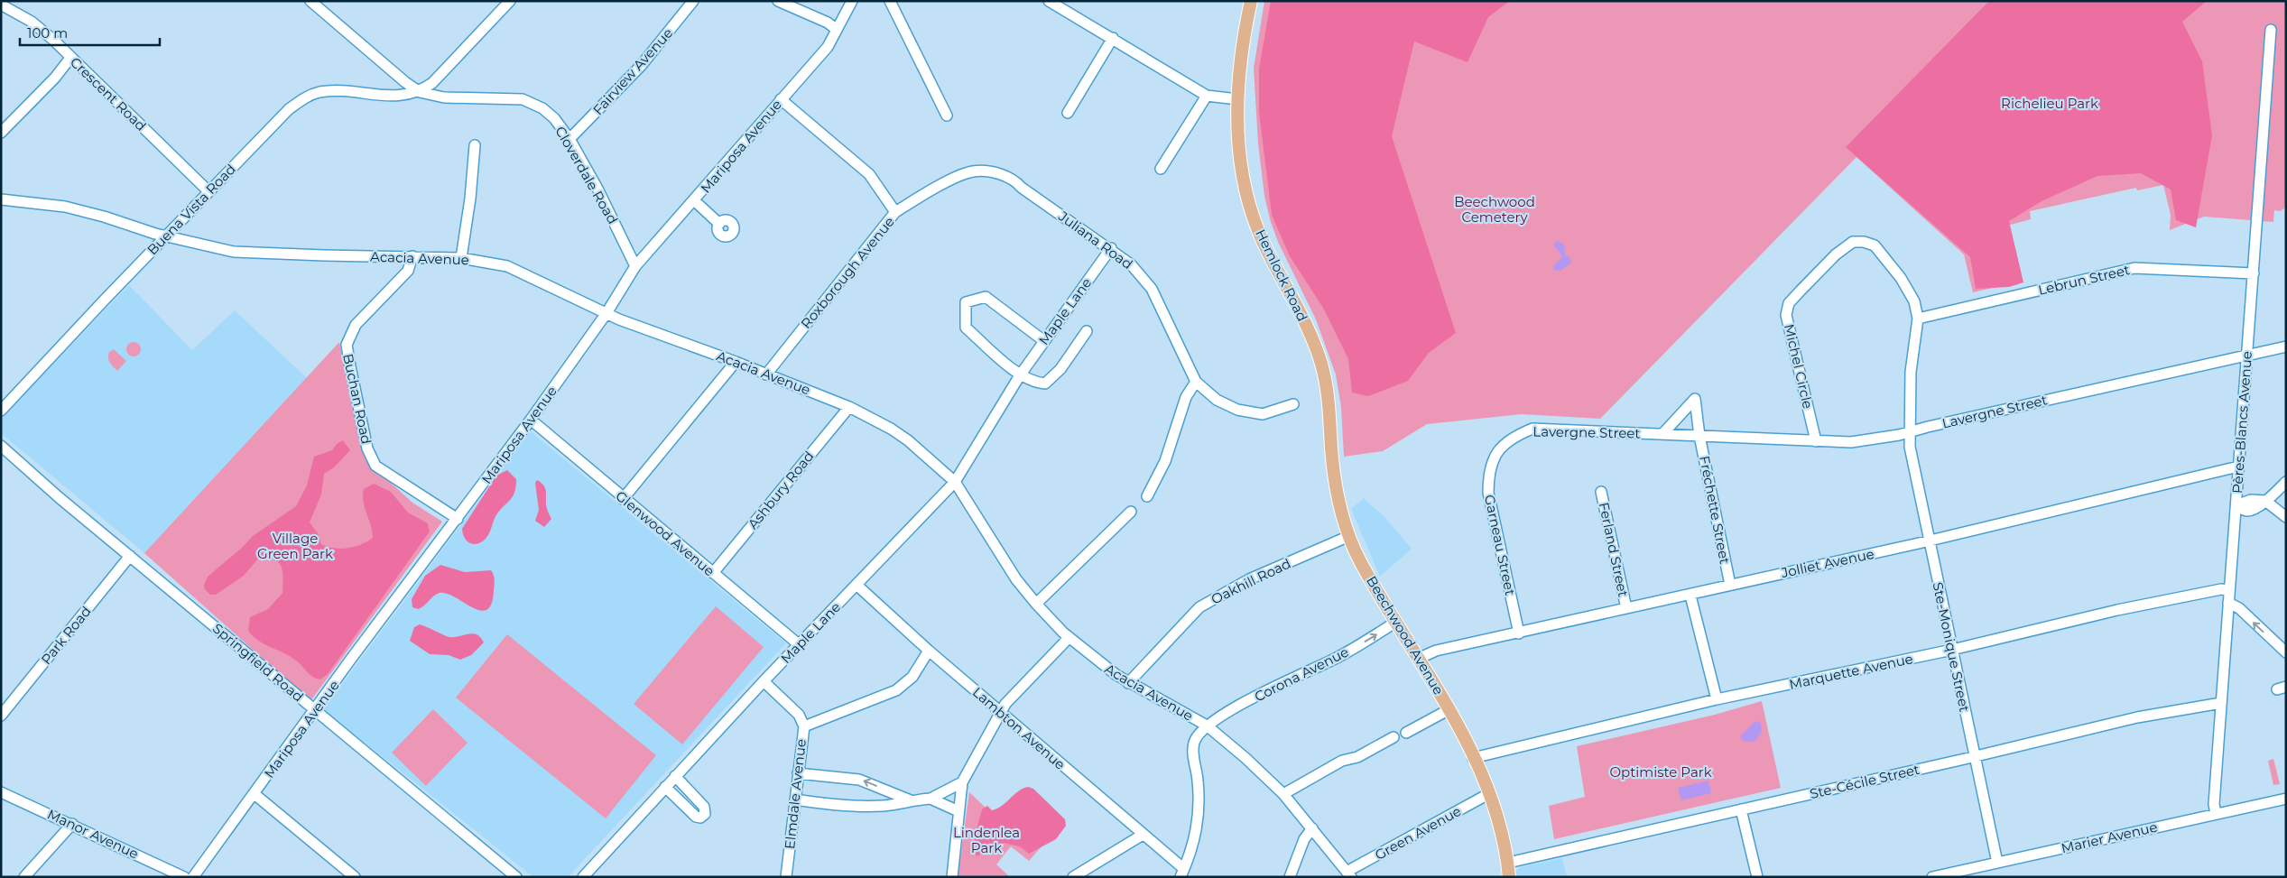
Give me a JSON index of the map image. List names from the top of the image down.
{
  "streets": {
    "main road": ["Hemlock Road", "Beechwood Avenue"],
    "street": [
      "Fairview Avenue",
      "Crescent Road",
      "Mariposa Avenue",
      "Cloverdale Road",
      "Buena Vista Road",
      "Juliana Road",
      "Acacia Avenue",
      "Roxborough Avenue",
      "Lebrun Street",
      "Maple Lane",
      "Michel Circle",
      "Buchan Road",
      "Lavergne Street",
      "Pères-Blancs Avenue",
      "Ashbury Road",
      "Fréchette Street",
      "Glenwood Avenue",
      "Garneau Street",
      "Ferland Street",
      "Jolliet Avenue",
      "Oakhill Road",
      "Park Road",
      "Ste-Monique Street",
      "Springfield Road",
      "Marquette Avenue",
      "Corona Avenue",
      "Lambton Avenue",
      "Ste-Cécile Street",
      "Elmdale Avenue",
      "Green Avenue",
      "Manor Avenue",
      "Marier Avenue"
    ]
  },
  "crossings": [
    ["Fairview Avenue", "Cloverdale Road"],
    ["Crescent Road", "Buena Vista Road"],
    ["Mariposa Avenue", "Cloverdale Road"],
    ["Mariposa Avenue", "Acacia Avenue"],
    ["Mariposa Avenue", "Roxborough Avenue"],
    ["Mariposa Avenue", "Buchan Road"],
    ["Mariposa Avenue", "Glenwood Avenue"],
    ["Mariposa Avenue", "Springfield Road"],
    ["Cloverdale Road", "Buena Vista Road"],
    ["Buena Vista Road", "Acacia Avenue"],
    ["Juliana Road", "Roxborough Avenue"],
    ["Juliana Road", "Maple Lane"],
    ["Acacia Avenue", "Roxborough Avenue"],
    ["Acacia Avenue", "Maple Lane"],
    ["Acacia Avenue", "Buchan Road"],
    ["Acacia Avenue", "Ashbury Road"],
    ["Acacia Avenue", "Oakhill Road"],
    ["Acacia Avenue", "Corona Avenue"],
    ["Acacia Avenue", "Green Avenue"],
    ["Hemlock Road", "Beechwood Avenue"],
    ["Lebrun Street", "Michel Circle"],
    ["Lebrun Street", "Pères-Blancs Avenue"],
    ["Maple Lane", "Glenwood Avenue"],
    ["Maple Lane", "Lambton Avenue"],
    ["Michel Circle", "Lavergne Street"],
    ["Michel Circle", "Ste-Monique Street"],
    ["Lavergne Street", "Pères-Blancs Avenue"],
    ["Lavergne Street", "Fréchette Street"],
    ["Lavergne Street", "Garneau Street"],
    ["Lavergne Street", "Ste-Monique Street"],
    ["Pères-Blancs Avenue", "Jolliet Avenue"],
    ["Pères-Blancs Avenue", "Marquette Avenue"],
    ["Pères-Blancs Avenue", "Ste-Cécile Street"],
    ["Pères-Blancs Avenue", "Marier Avenue"],
    ["Ashbury Road", "Glenwood Avenue"],
    ["Fréchette Street", "Jolliet Avenue"],
    ["Garneau Street", "Jolliet Avenue"],
    ["Ferland Street", "Jolliet Avenue"],
    ["Jolliet Avenue", "Beechwood Avenue"],
    ["Jolliet Avenue", "Ste-Monique Street"],
    ["Oakhill Road", "Beechwood Avenue"],
    ["Park Road", "Springfield Road"],
    ["Beechwood Avenue", "Marquette Avenue"],
    ["Beechwood Avenue", "Corona Avenue"],
    ["Beechwood Avenue", "Ste-Cécile Street"],
    ["Beechwood Avenue", "Green Avenue"],
    ["Ste-Monique Street", "Marquette Avenue"],
    ["Ste-Monique Street", "Ste-Cécile Street"],
    ["Ste-Monique Street", "Marier Avenue"],
    ["Corona Avenue", "Lambton Avenue"],
    ["Lambton Avenue", "Elmdale Avenue"]
  ],
  "one_way": ["Corona Avenue"],
  "parks": [
    "Richelieu Park",
    "Beechwood Cemetery",
    "Village Green Park",
    "Optimiste Park",
    "Lindenlea Park"
  ],
  "scale_bar": "100 m"
}
